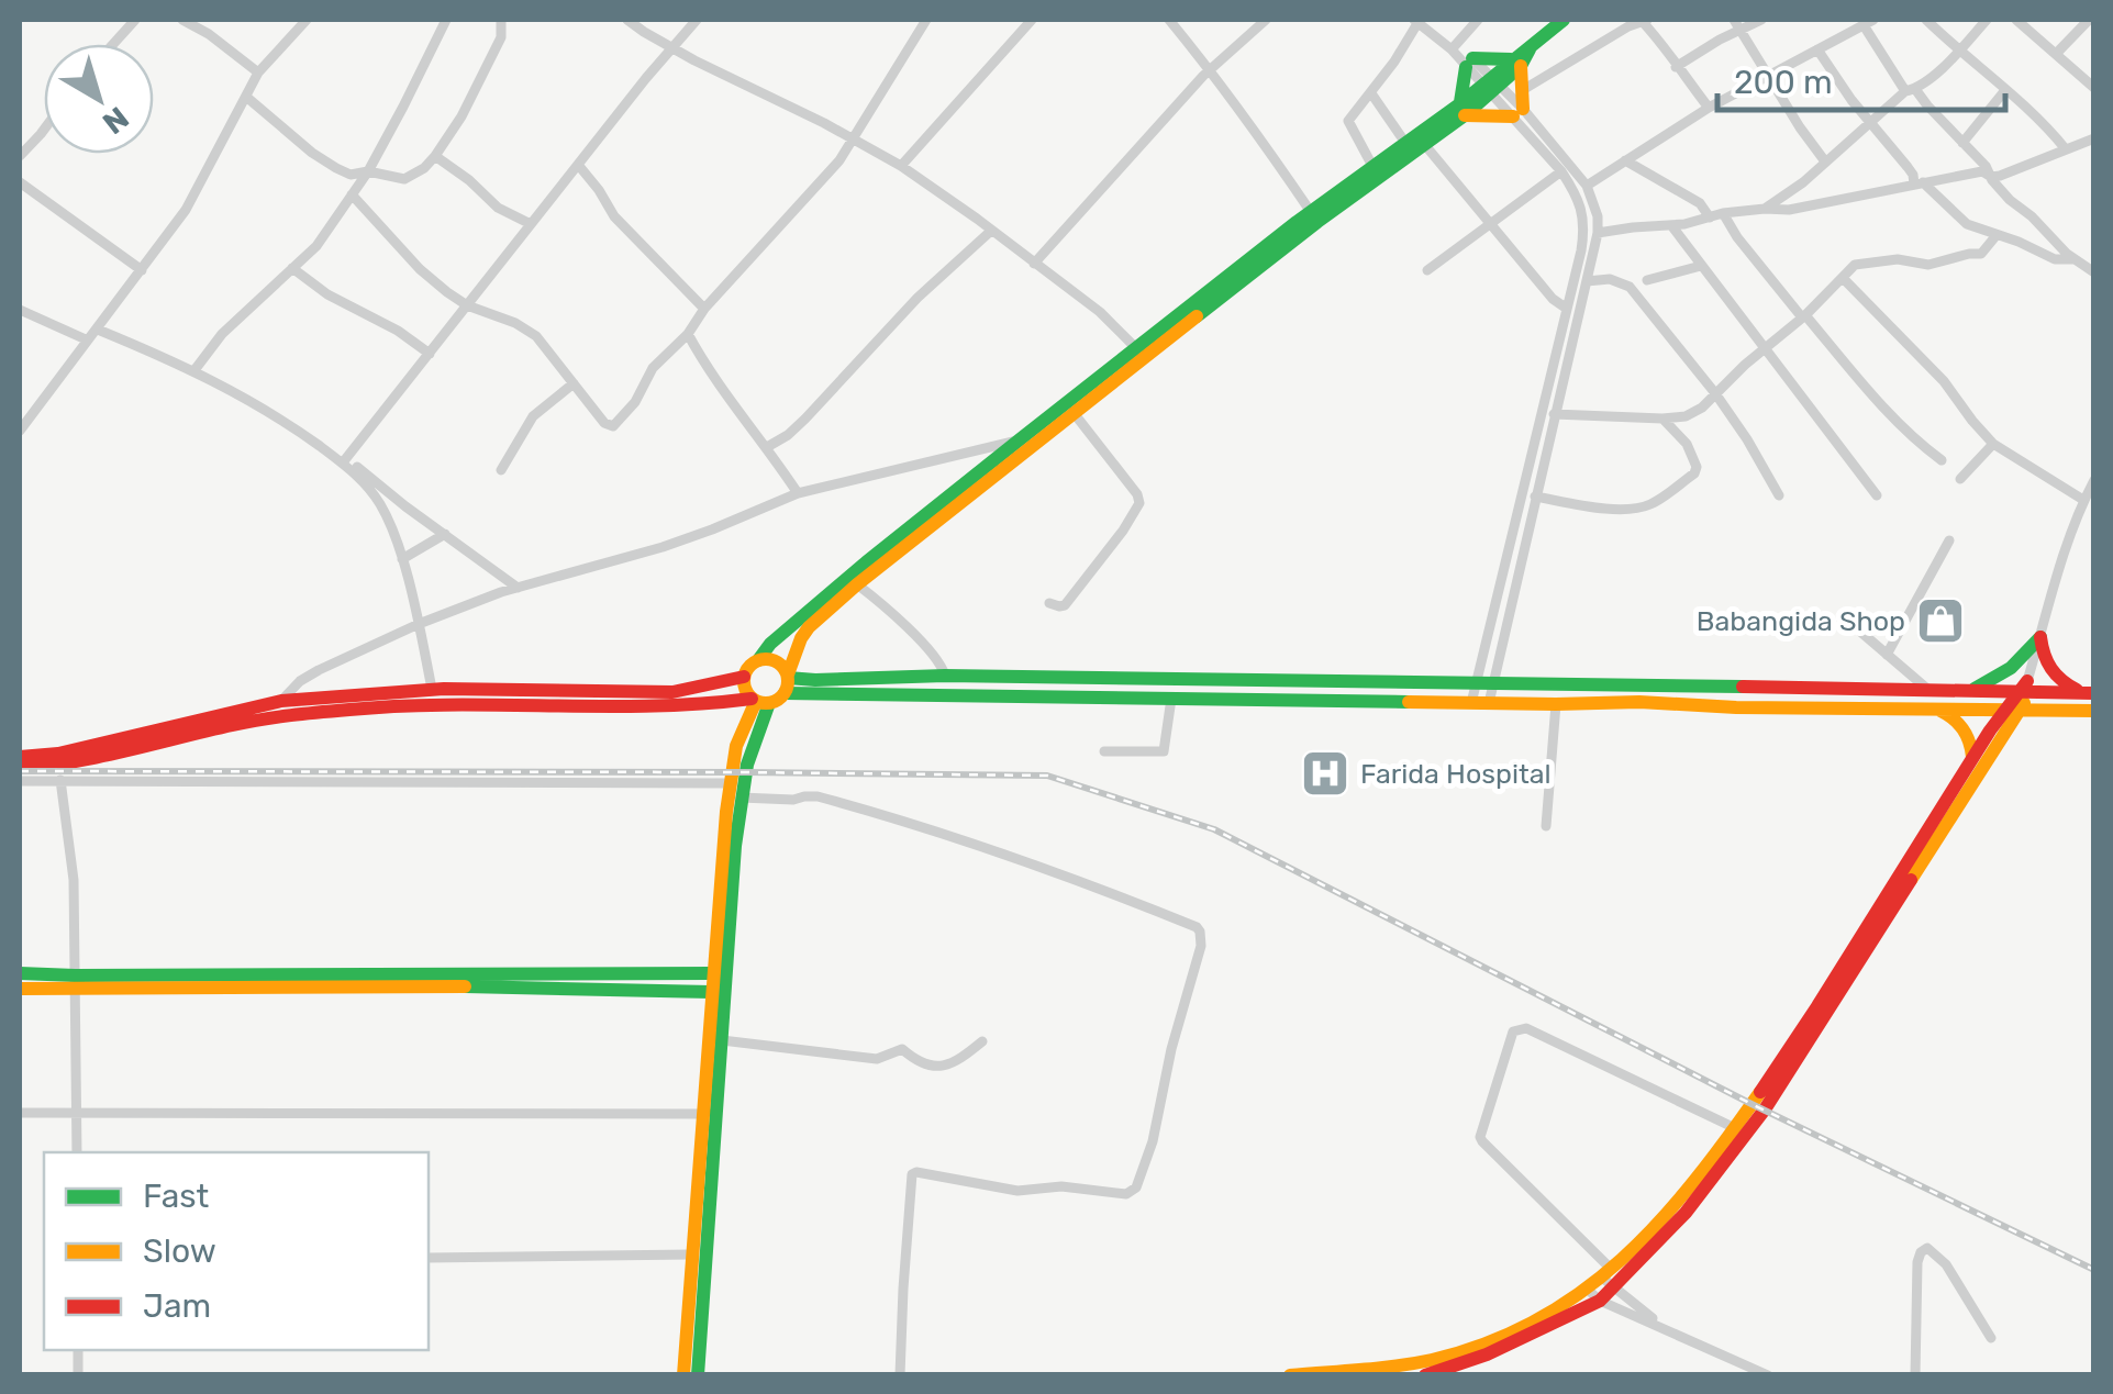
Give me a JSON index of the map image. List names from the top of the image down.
{
  "places": {
    "shop": ["Babangida Shop"],
    "hospital": ["Farida Hospital"]
  },
  "legend": ["Fast", "Slow", "Jam"],
  "scale_bar": "200 m",
  "north": "bottom right"
}
